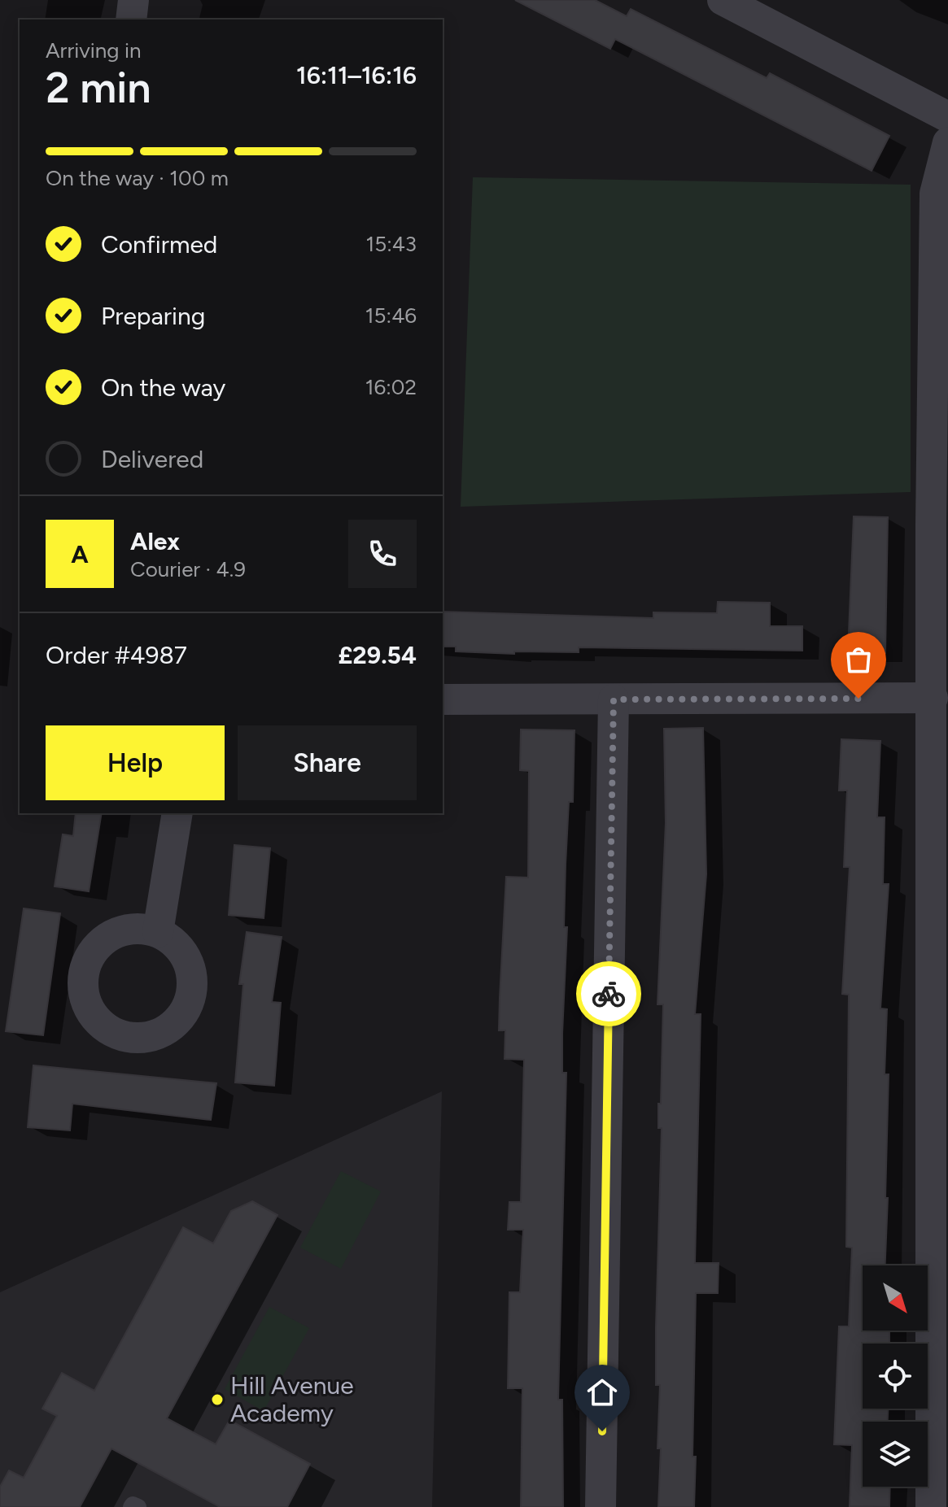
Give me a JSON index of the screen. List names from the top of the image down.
{
  "places": ["Hill Avenue Academy"],
  "north": "bottom right",
  "page": {
    "heading": ["2 min", "Arriving in", "16:11–16:16"],
    "panel": [
      "Alex",
      "Courier · 4.9",
      "Order #4987",
      "£29.54"
    ],
    "bar": "On the way · 100 m",
    "list": [
      ["Confirmed", "15:43"],
      ["Preparing", "15:46"],
      ["On the way", "16:02"],
      "Delivered"
    ],
    "round": "A",
    "buttons": ["Help", "Share"]
  }
}
